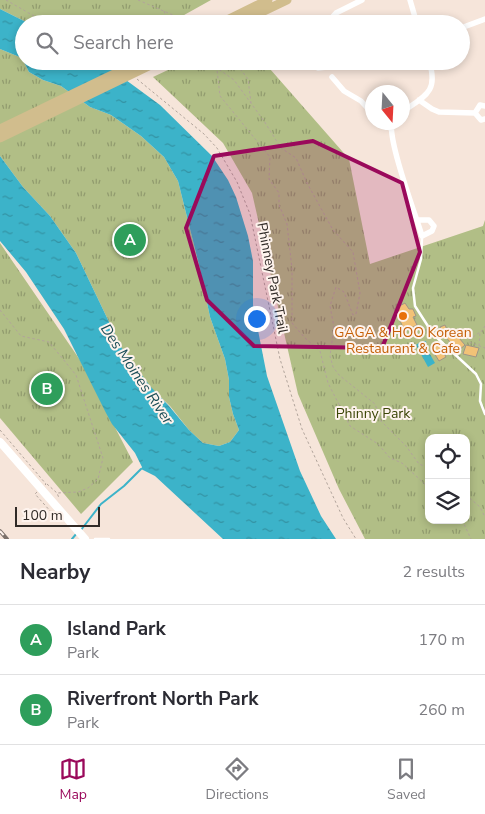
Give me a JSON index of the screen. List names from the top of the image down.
{
  "streets": {
    "path": ["Phinney Park Trail"]
  },
  "water": ["Des Moines River"],
  "parks": ["Phinny Park"],
  "places": ["GAGA & HOO Korean Restaurant & Cafe"],
  "scale_bar": "100 m",
  "north": "bottom",
  "page": {
    "search": "Search here",
    "pins": ["A", "B"],
    "scale": "100 m",
    "heading": ["Nearby", "2 results"],
    "list": [
      {
        "mark": "A",
        "name": "Island Park",
        "note": "Park",
        "value": "170 m"
      },
      {
        "mark": "B",
        "name": "Riverfront North Park",
        "note": "Park",
        "value": "260 m"
      }
    ],
    "nav": ["Map", "Directions", "Saved"]
  }
}
